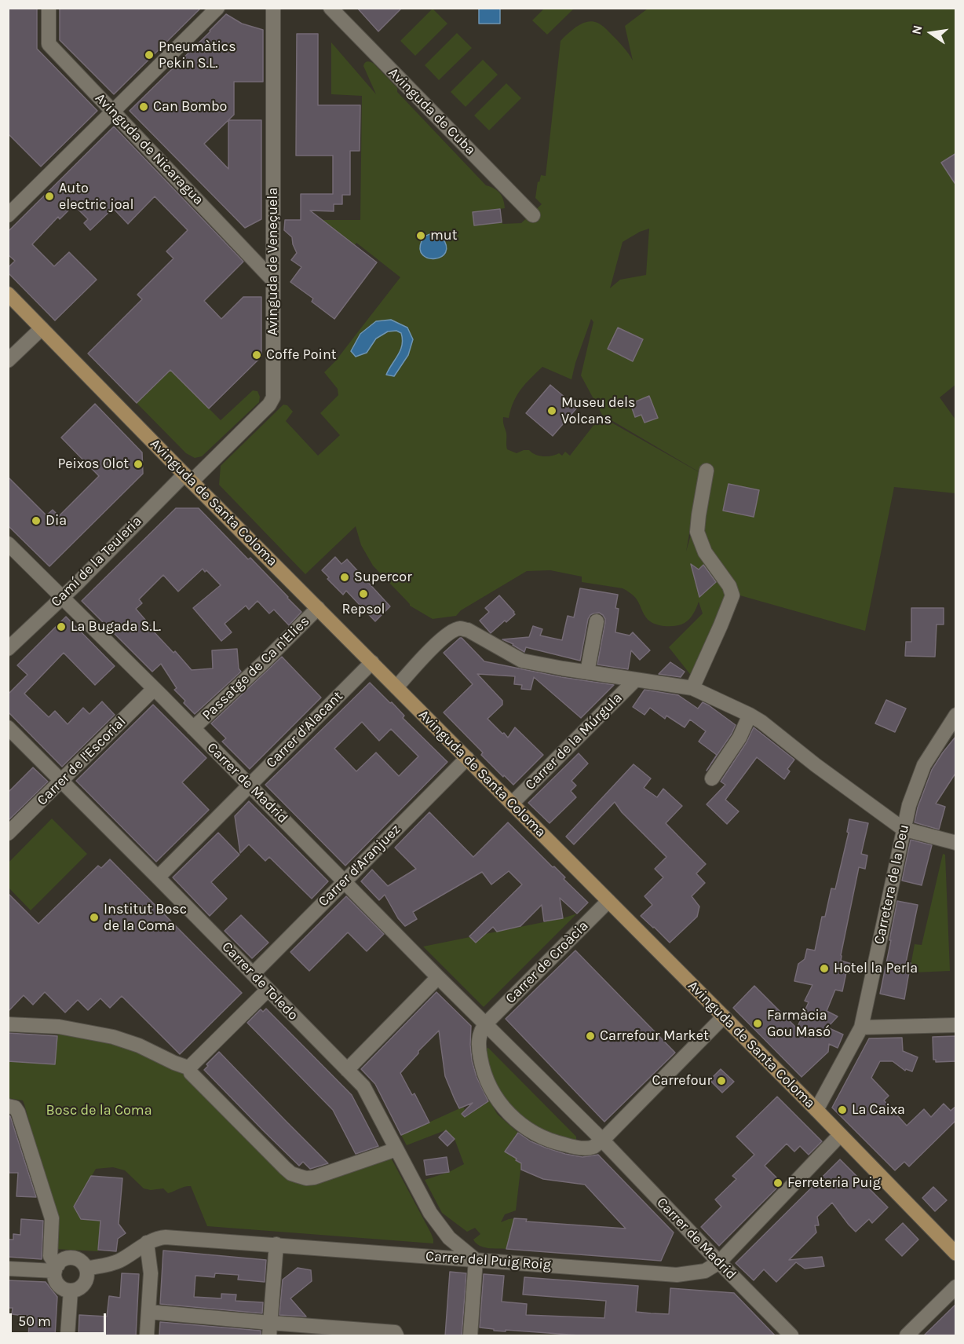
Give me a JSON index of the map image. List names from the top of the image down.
{
  "streets": {
    "main road": ["Avinguda de Santa Coloma"],
    "street": [
      "Avinguda de Cuba",
      "Avinguda de Nicaragua",
      "Avinguda de Veneçuela",
      "Camí de la Teuleria",
      "Passatge de Ca n'Elies",
      "Carrer d'Alacant",
      "Carrer de la Múrgula",
      "Carrer de l'Escorial",
      "Carrer de Madrid",
      "Carrer d'Aranjuez",
      "Carretera de la Deu",
      "Carrer de Croàcia",
      "Carrer de Toledo",
      "Carrer del Puig Roig"
    ]
  },
  "crossings": [
    ["Avinguda de Nicaragua", "Avinguda de Veneçuela"],
    ["Avinguda de Veneçuela", "Avinguda de Santa Coloma"],
    ["Avinguda de Veneçuela", "Camí de la Teuleria"],
    ["Avinguda de Santa Coloma", "Camí de la Teuleria"],
    ["Avinguda de Santa Coloma", "Passatge de Ca n'Elies"],
    ["Avinguda de Santa Coloma", "Carrer d'Alacant"],
    ["Avinguda de Santa Coloma", "Carrer de la Múrgula"],
    ["Avinguda de Santa Coloma", "Carrer d'Aranjuez"],
    ["Avinguda de Santa Coloma", "Carretera de la Deu"],
    ["Avinguda de Santa Coloma", "Carrer de Croàcia"],
    ["Avinguda de Santa Coloma", "Carrer del Puig Roig"],
    ["Camí de la Teuleria", "Carrer de Madrid"],
    ["Passatge de Ca n'Elies", "Carrer de Madrid"],
    ["Carrer d'Alacant", "Carrer de Madrid"],
    ["Carrer d'Alacant", "Carrer de Toledo"],
    ["Carrer de l'Escorial", "Carrer de Madrid"],
    ["Carrer de l'Escorial", "Carrer de Toledo"],
    ["Carrer de Madrid", "Carrer d'Aranjuez"],
    ["Carrer de Madrid", "Carrer de Croàcia"],
    ["Carrer de Madrid", "Carrer del Puig Roig"],
    ["Carrer d'Aranjuez", "Carrer de Toledo"],
    ["Carrer de Toledo", "Carrer del Puig Roig"]
  ],
  "parks": ["Bosc de la Coma"],
  "places": [
    "Pneumàtics Pekin S.L.",
    "Can Bombo",
    "Auto electric joal",
    "mut",
    "Coffe Point",
    "Museu dels Volcans",
    "Peixos Olot",
    "Dia",
    "Supercor",
    "Repsol",
    "La Bugada S.L.",
    "Institut Bosc de la Coma",
    "Hotel la Perla",
    "Farmàcia Gou Masó",
    "Carrefour Market",
    "Carrefour",
    "La Caixa",
    "Ferreteria Puig"
  ],
  "scale_bar": "50 m",
  "north": "left"
}
